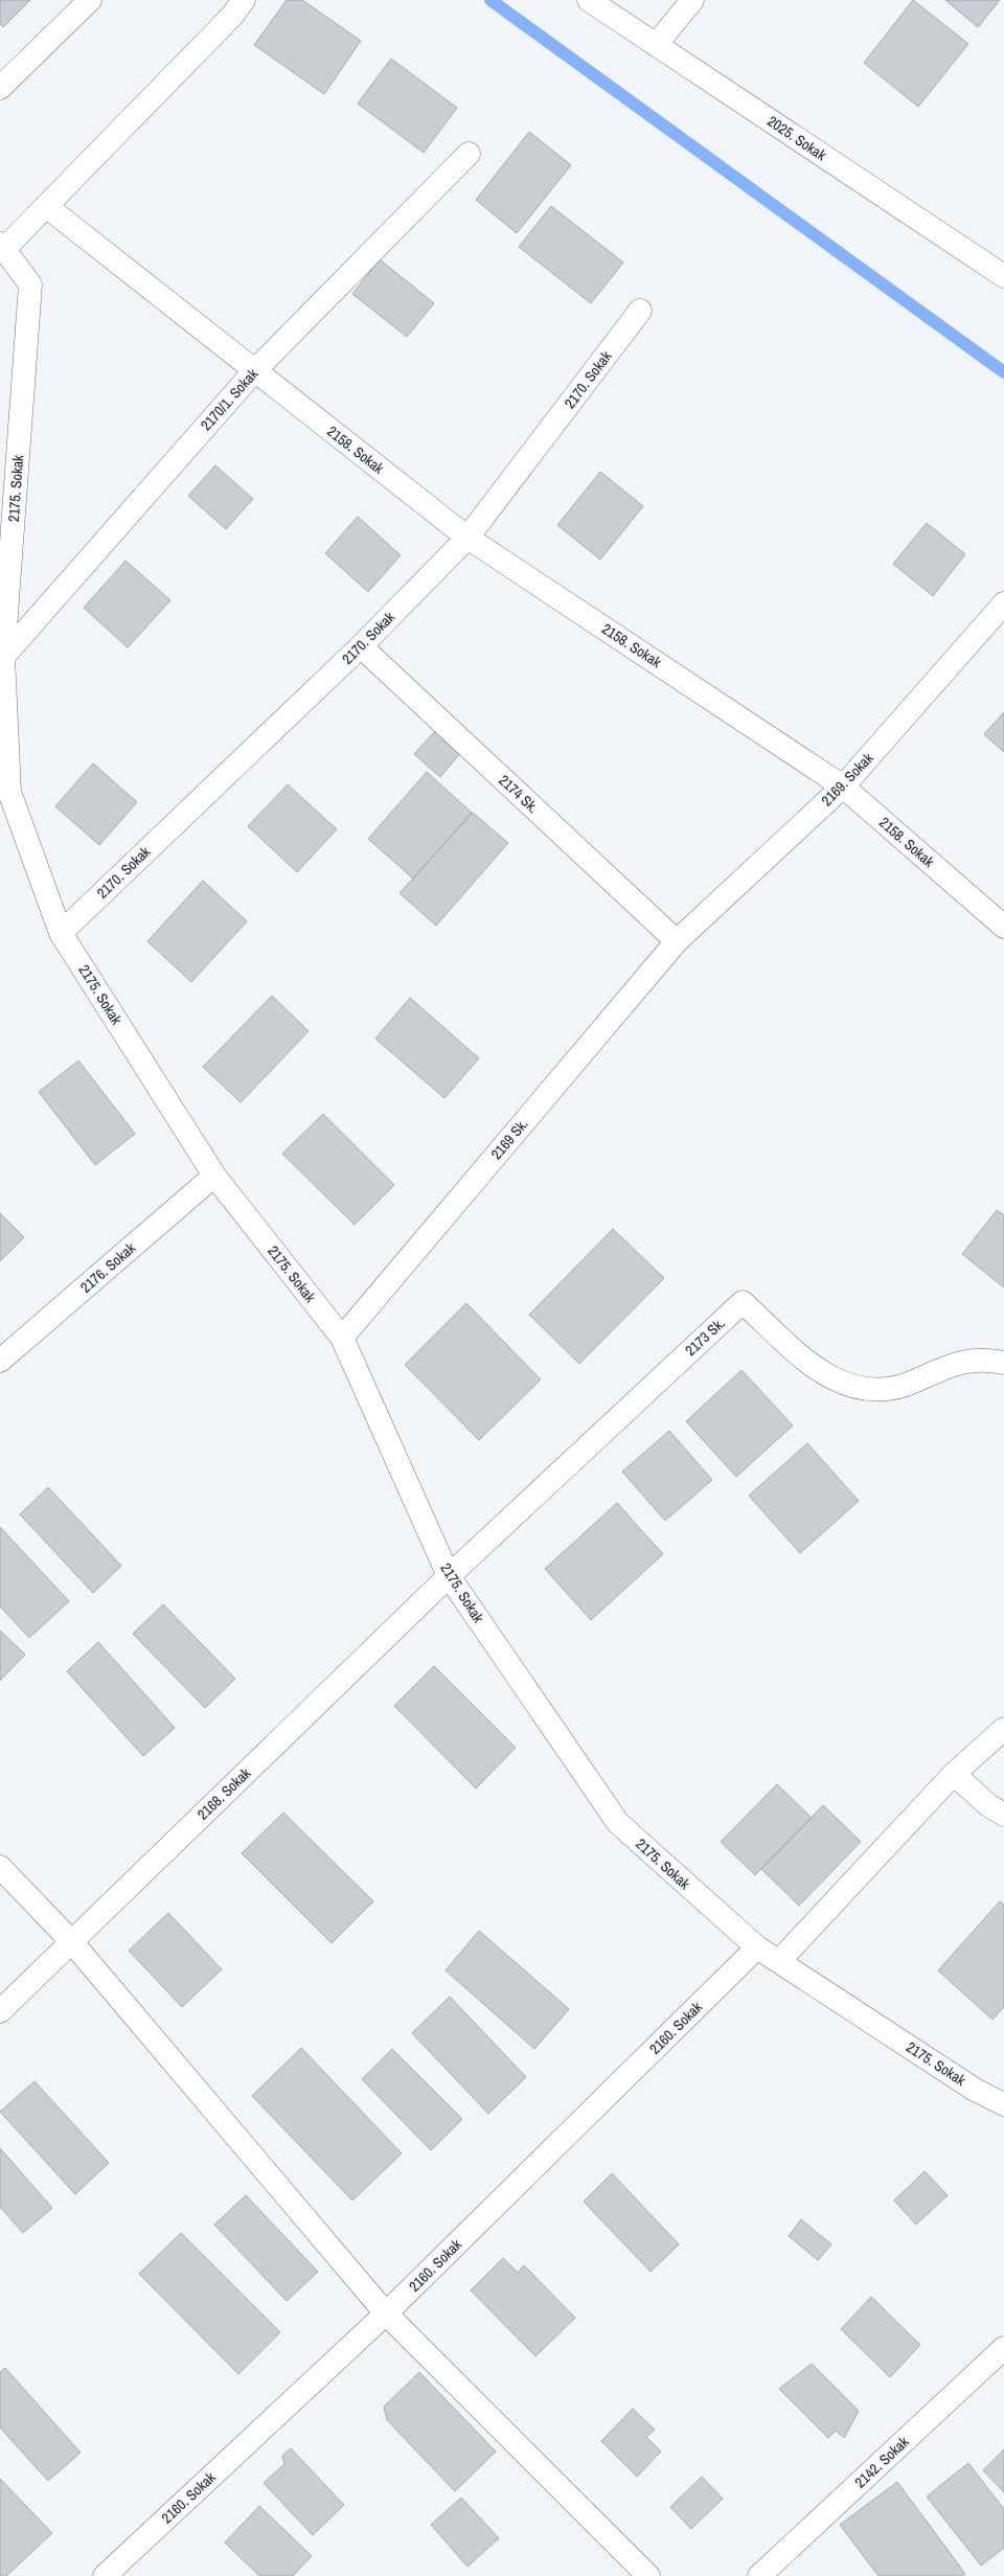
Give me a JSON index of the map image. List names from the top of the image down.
{
  "streets": {
    "street": [
      "2025. Sokak",
      "2170. Sokak",
      "2170/1. Sokak",
      "2158. Sokak",
      "2175. Sokak",
      "2169. Sokak",
      "2174 Sk.",
      "2169 Sk.",
      "2176. Sokak",
      "2173 Sk.",
      "2168. Sokak",
      "2160. Sokak",
      "2142. Sokak"
    ]
  },
  "crossings": [
    ["2170. Sokak", "2158. Sokak"],
    ["2170. Sokak", "2175. Sokak"],
    ["2170. Sokak", "2174 Sk."],
    ["2170/1. Sokak", "2158. Sokak"],
    ["2170/1. Sokak", "2175. Sokak"],
    ["2158. Sokak", "2169. Sokak"],
    ["2175. Sokak", "2169 Sk."],
    ["2175. Sokak", "2176. Sokak"],
    ["2175. Sokak", "2173 Sk."],
    ["2175. Sokak", "2168. Sokak"],
    ["2175. Sokak", "2160. Sokak"],
    ["2169. Sokak", "2174 Sk."],
    ["2169. Sokak", "2169 Sk."],
    ["2174 Sk.", "2169 Sk."],
    ["2173 Sk.", "2168. Sokak"]
  ]
}
